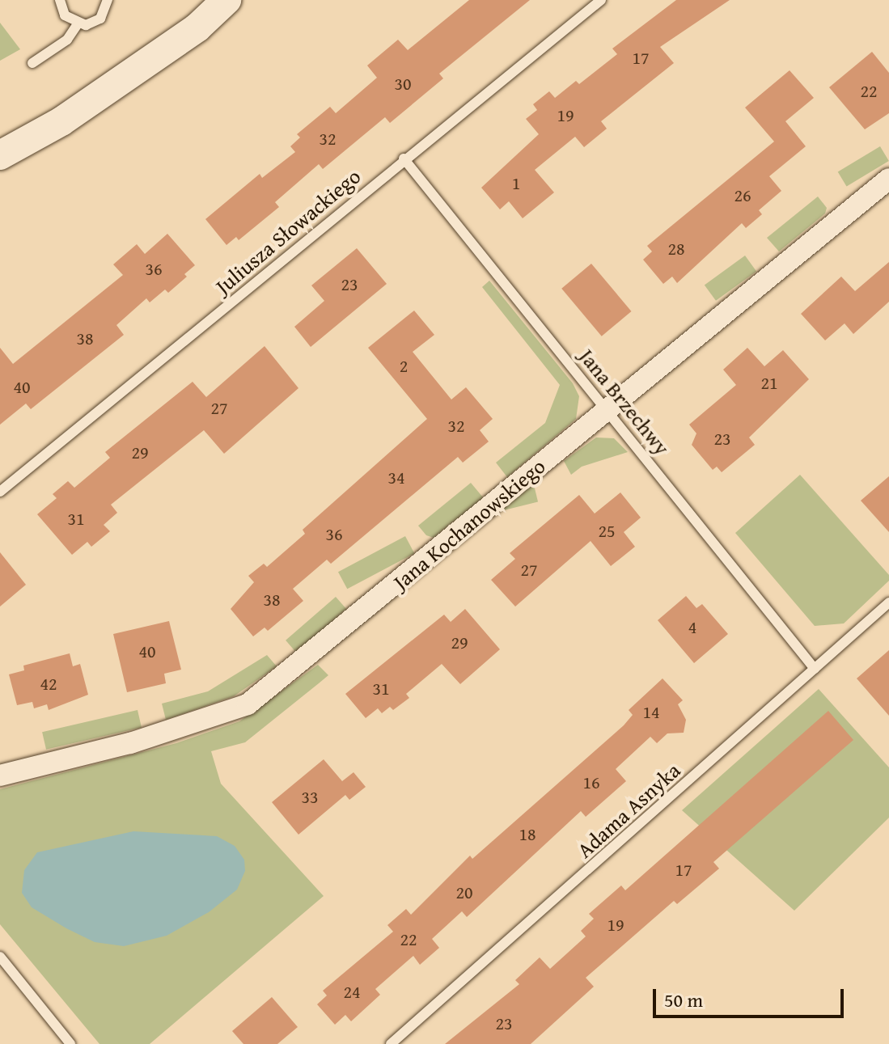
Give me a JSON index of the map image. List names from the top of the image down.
{
  "streets": {
    "street": ["Jana Kochanowskiego"],
    "lane": ["Juliusza Słowackiego", "Jana Brzechwy", "Adama Asnyka"]
  },
  "crossings": [
    ["Juliusza Słowackiego", "Jana Brzechwy"],
    ["Jana Brzechwy", "Jana Kochanowskiego"],
    ["Jana Brzechwy", "Adama Asnyka"]
  ],
  "house_numbers": [
    "17",
    "30",
    "22",
    "19",
    "32",
    "1",
    "26",
    "28",
    "36",
    "23",
    "38",
    "2",
    "21",
    "40",
    "27",
    "32",
    "23",
    "29",
    "34",
    "31",
    "25",
    "36",
    "27",
    "38",
    "4",
    "29",
    "40",
    "42",
    "31",
    "14",
    "16",
    "33",
    "18",
    "17",
    "20",
    "19",
    "22",
    "24",
    "23"
  ],
  "scale_bar": "50 m"
}
